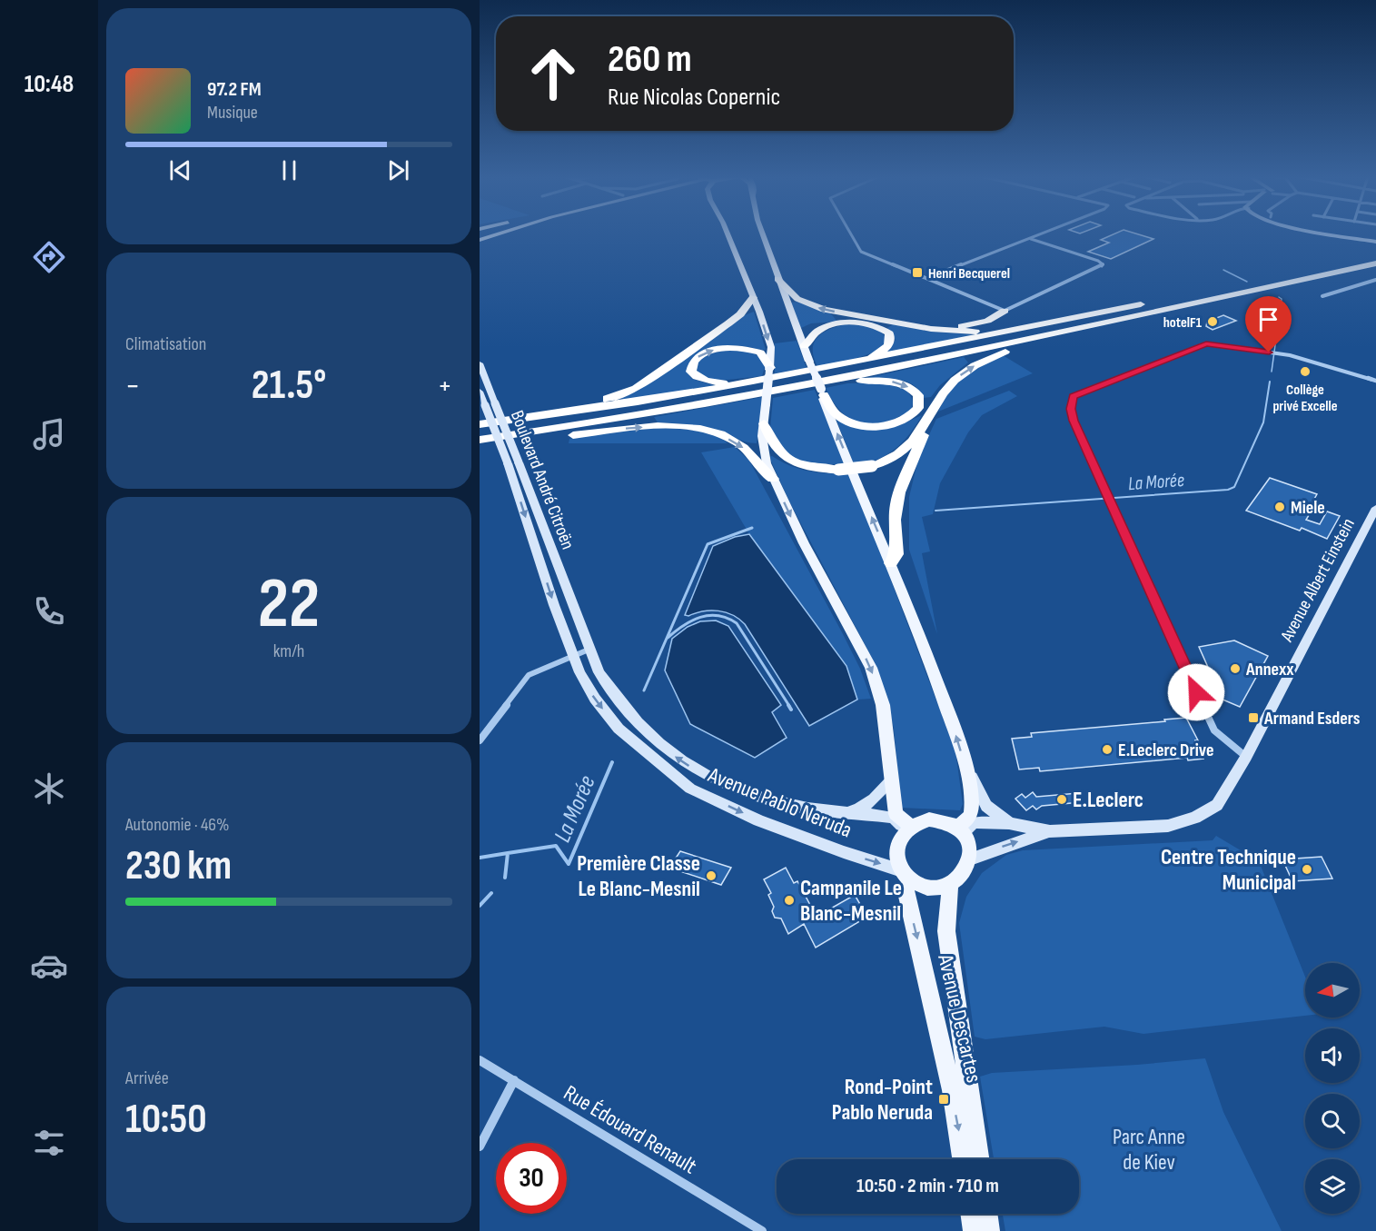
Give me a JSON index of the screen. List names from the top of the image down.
{
  "streets": {
    "main road": [
      "Boulevard André Citroën",
      "Avenue Albert Einstein",
      "Avenue Pablo Neruda",
      "Avenue Descartes"
    ],
    "street": ["Rue Édouard Renault"]
  },
  "crossings": [
    ["Boulevard André Citroën", "Avenue Pablo Neruda"],
    ["Avenue Albert Einstein", "Avenue Pablo Neruda"],
    ["Avenue Albert Einstein", "Avenue Descartes"],
    ["Avenue Pablo Neruda", "Avenue Descartes"]
  ],
  "water": ["La Morée"],
  "parks": ["Parc Anne de Kiev"],
  "places": {
    "transit": ["Henri Becquerel", "Armand Esders", "Rond-Point Pablo Neruda"],
    "other": [
      "hotelF1",
      "Collège privé Excelle",
      "Miele",
      "Annexx",
      "E.Leclerc Drive",
      "E.Leclerc",
      "Centre Technique Municipal",
      "Première Classe Le Blanc-Mesnil",
      "Campanile Le Blanc-Mesnil"
    ]
  },
  "north": "left",
  "page": {
    "tabs": "10:48",
    "turn": ["260 m", "Rue Nicolas Copernic"],
    "song": ["97.2 FM", "Musique"],
    "tile": [
      "Climatisation",
      ["22", "km/h"],
      ["Autonomie · 46%", "230 km"],
      ["Arrivée", "10:50"]
    ],
    "heat": ["−", "21.5°", "+"],
    "limit": "30",
    "trip": "10:50 · 2 min · 710 m"
  }
}
